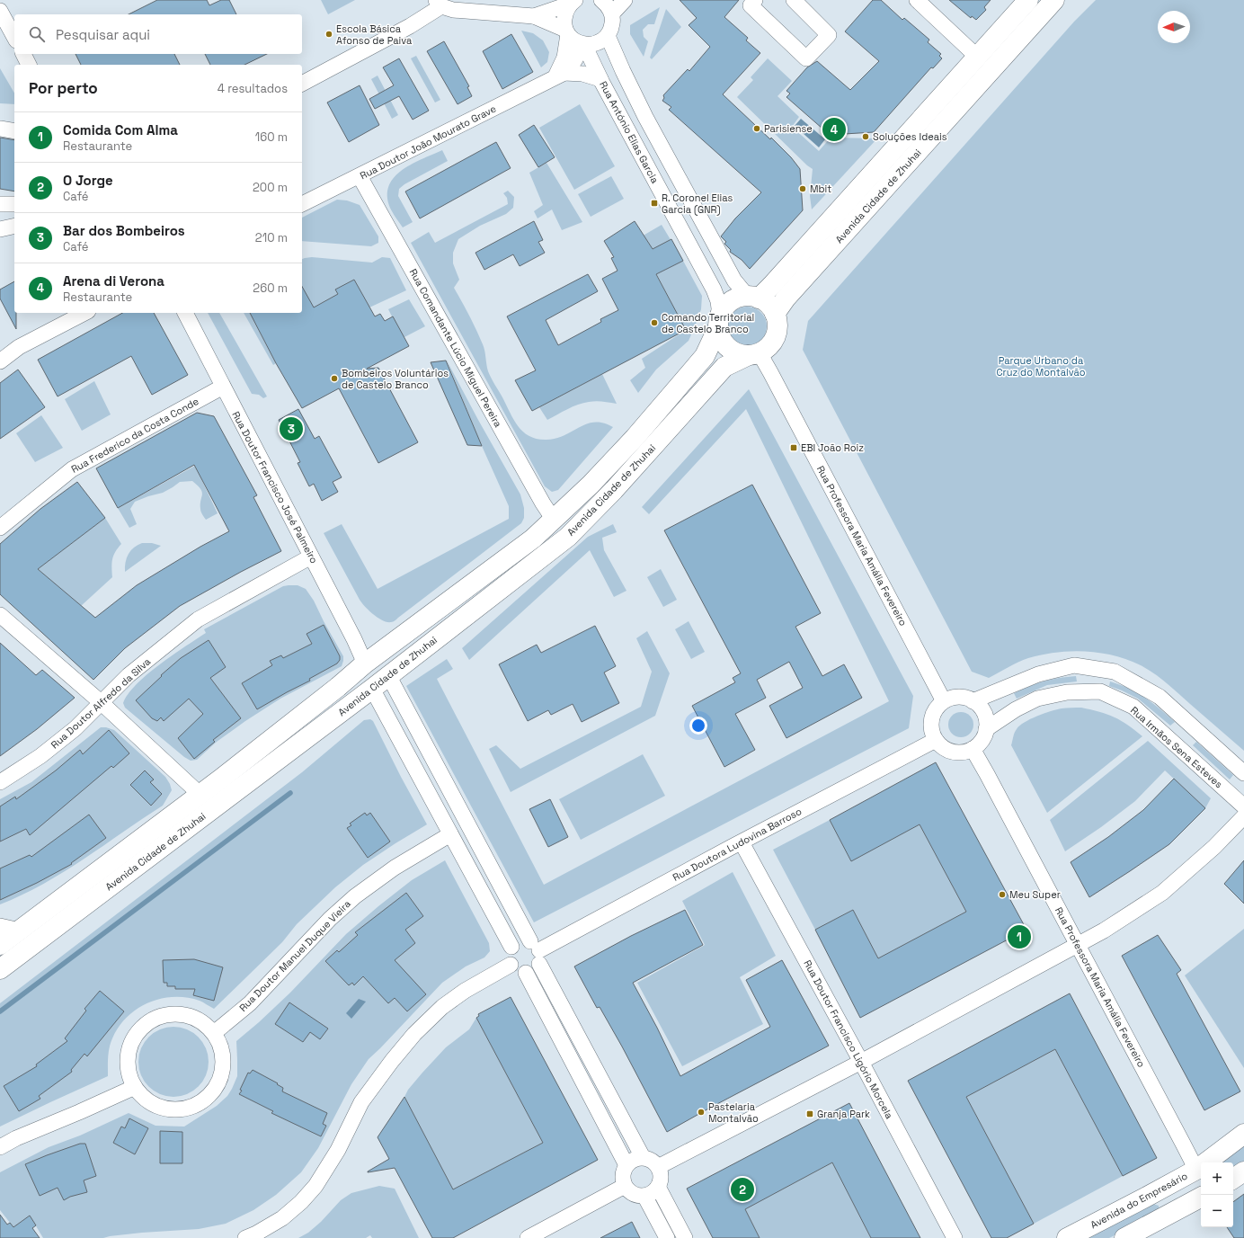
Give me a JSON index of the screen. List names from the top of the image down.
{
  "streets": {
    "main road": ["Avenida Cidade de Zhuhai", "Avenida do Empresário"],
    "street": [
      "Rua António Elias Garcia",
      "Rua Doutor João Mourato Grave",
      "Rua Comandante Lúcio Miguel Pereira",
      "Rua Frederico da Costa Conde",
      "Rua Doutor Francisco José Palmeiro",
      "Rua Professora Maria Amália Fevereiro",
      "Rua Doutor Alfredo da Silva",
      "Rua Irmãos Sena Esteves",
      "Rua Doutora Ludovina Barroso",
      "Rua Doutor Manuel Duque Vieira",
      "Rua Doutor Francisco Ligório Morcela"
    ]
  },
  "crossings": [
    ["Rua António Elias Garcia", "Rua Doutor João Mourato Grave"],
    ["Rua António Elias Garcia", "Avenida Cidade de Zhuhai"],
    ["Rua António Elias Garcia", "Rua Professora Maria Amália Fevereiro"],
    ["Rua Doutor João Mourato Grave", "Rua Comandante Lúcio Miguel Pereira"],
    ["Avenida Cidade de Zhuhai", "Rua Comandante Lúcio Miguel Pereira"],
    ["Avenida Cidade de Zhuhai", "Rua Doutor Francisco José Palmeiro"],
    ["Avenida Cidade de Zhuhai", "Rua Professora Maria Amália Fevereiro"],
    ["Rua Frederico da Costa Conde", "Rua Doutor Francisco José Palmeiro"],
    ["Rua Doutor Francisco José Palmeiro", "Rua Doutor Alfredo da Silva"],
    ["Rua Professora Maria Amália Fevereiro", "Rua Irmãos Sena Esteves"],
    ["Rua Professora Maria Amália Fevereiro", "Rua Doutora Ludovina Barroso"],
    ["Rua Professora Maria Amália Fevereiro", "Avenida do Empresário"],
    ["Rua Irmãos Sena Esteves", "Rua Doutora Ludovina Barroso"],
    ["Rua Doutora Ludovina Barroso", "Rua Doutor Francisco Ligório Morcela"]
  ],
  "parks": ["Parque Urbano da Cruz do Montalvão"],
  "places": {
    "other": [
      "Escola Básica Afonso de Paiva",
      "Parisiense",
      "Soluções Ideais",
      "Mbit",
      "Comando Territorial de Castelo Branco",
      "Bombeiros Voluntários de Castelo Branco",
      "Meu Super",
      "Pastelaria Montalvão"
    ],
    "transit": ["R. Coronel Elias Garcia (GNR)", "EBI João Roiz", "Granja Park"]
  },
  "north": "left",
  "page": {
    "search": "Pesquisar aqui",
    "heading": ["Por perto", "4 resultados"],
    "list": [
      {
        "mark": "1",
        "name": "Comida Com Alma",
        "note": "Restaurante",
        "value": "160 m"
      },
      {
        "mark": "2",
        "name": "O Jorge",
        "note": "Café",
        "value": "200 m"
      },
      {
        "mark": "3",
        "name": "Bar dos Bombeiros",
        "note": "Café",
        "value": "210 m"
      },
      {
        "mark": "4",
        "name": "Arena di Verona",
        "note": "Restaurante",
        "value": "260 m"
      }
    ],
    "pins": [
      "4",
      "3",
      "1",
      "2"
    ],
    "map_buttons": ["+", "−"]
  }
}
